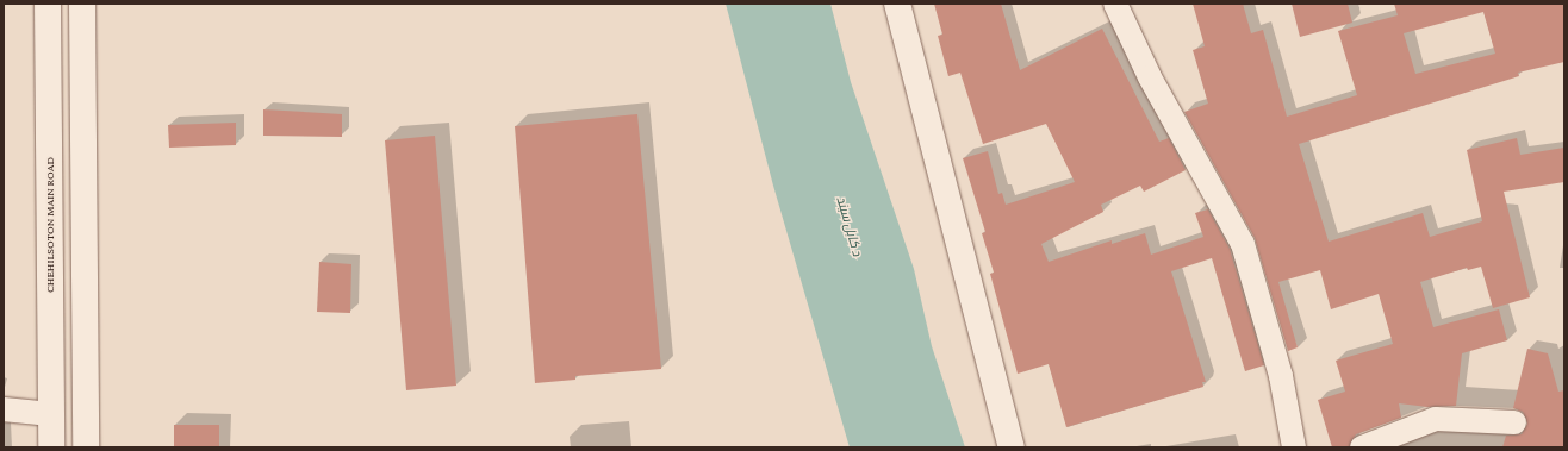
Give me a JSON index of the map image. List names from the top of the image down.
{
  "streets": {
    "main road": ["CHEHILSOTON MAIN ROAD"]
  },
  "water": ["د کابل سيند"]
}
